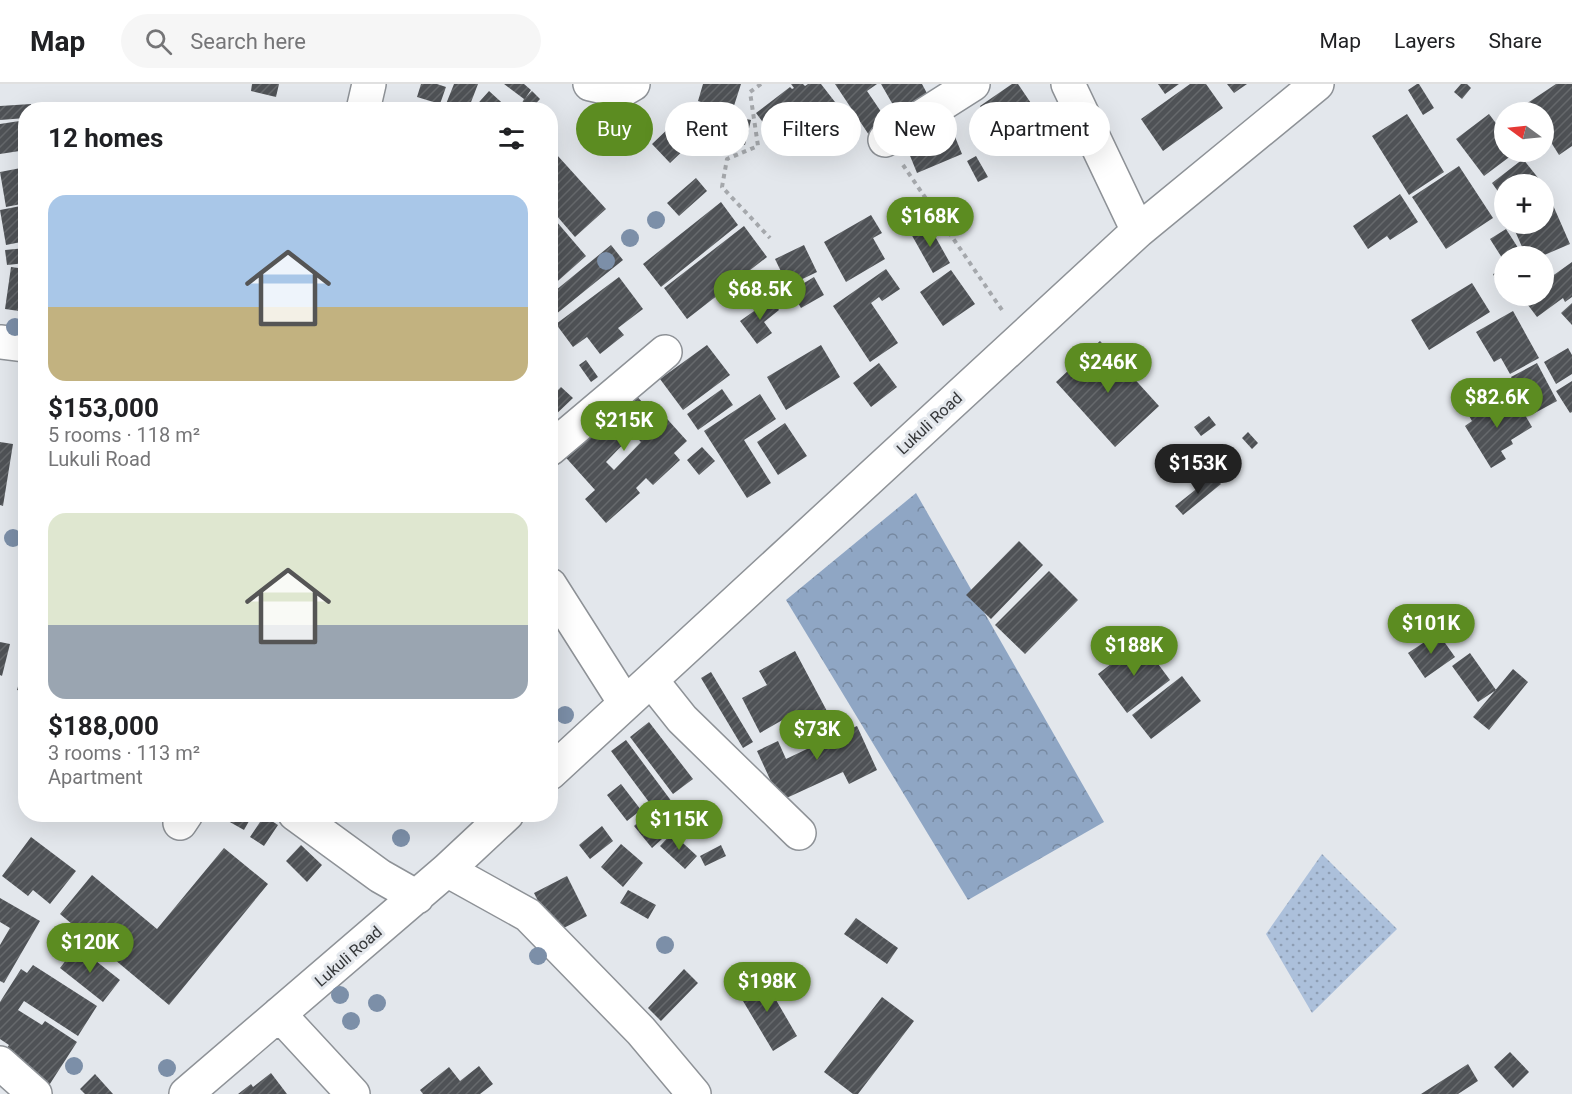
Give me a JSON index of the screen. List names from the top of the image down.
{
  "streets": {
    "street": ["Lukuli Road"]
  },
  "north": "left",
  "page": {
    "header": "Map",
    "search": "Search here",
    "nav": ["Map", "Layers", "Share"],
    "map_buttons": ["+", "−"],
    "chip": [
      "Buy",
      "Rent",
      "Filters",
      "New",
      "Apartment"
    ],
    "heading": "12 homes",
    "list": [
      {
        "name": "$153,000",
        "note": "5 rooms · 118 m² · Lukuli Road"
      },
      {
        "name": "$188,000",
        "note": "3 rooms · 113 m² · Apartment"
      }
    ],
    "price": [
      "$168K",
      "$68.5K",
      "$246K",
      "$82.6K",
      "$215K",
      "$153K",
      "$101K",
      "$188K",
      "$73K",
      "$115K",
      "$120K",
      "$198K"
    ]
  }
}
